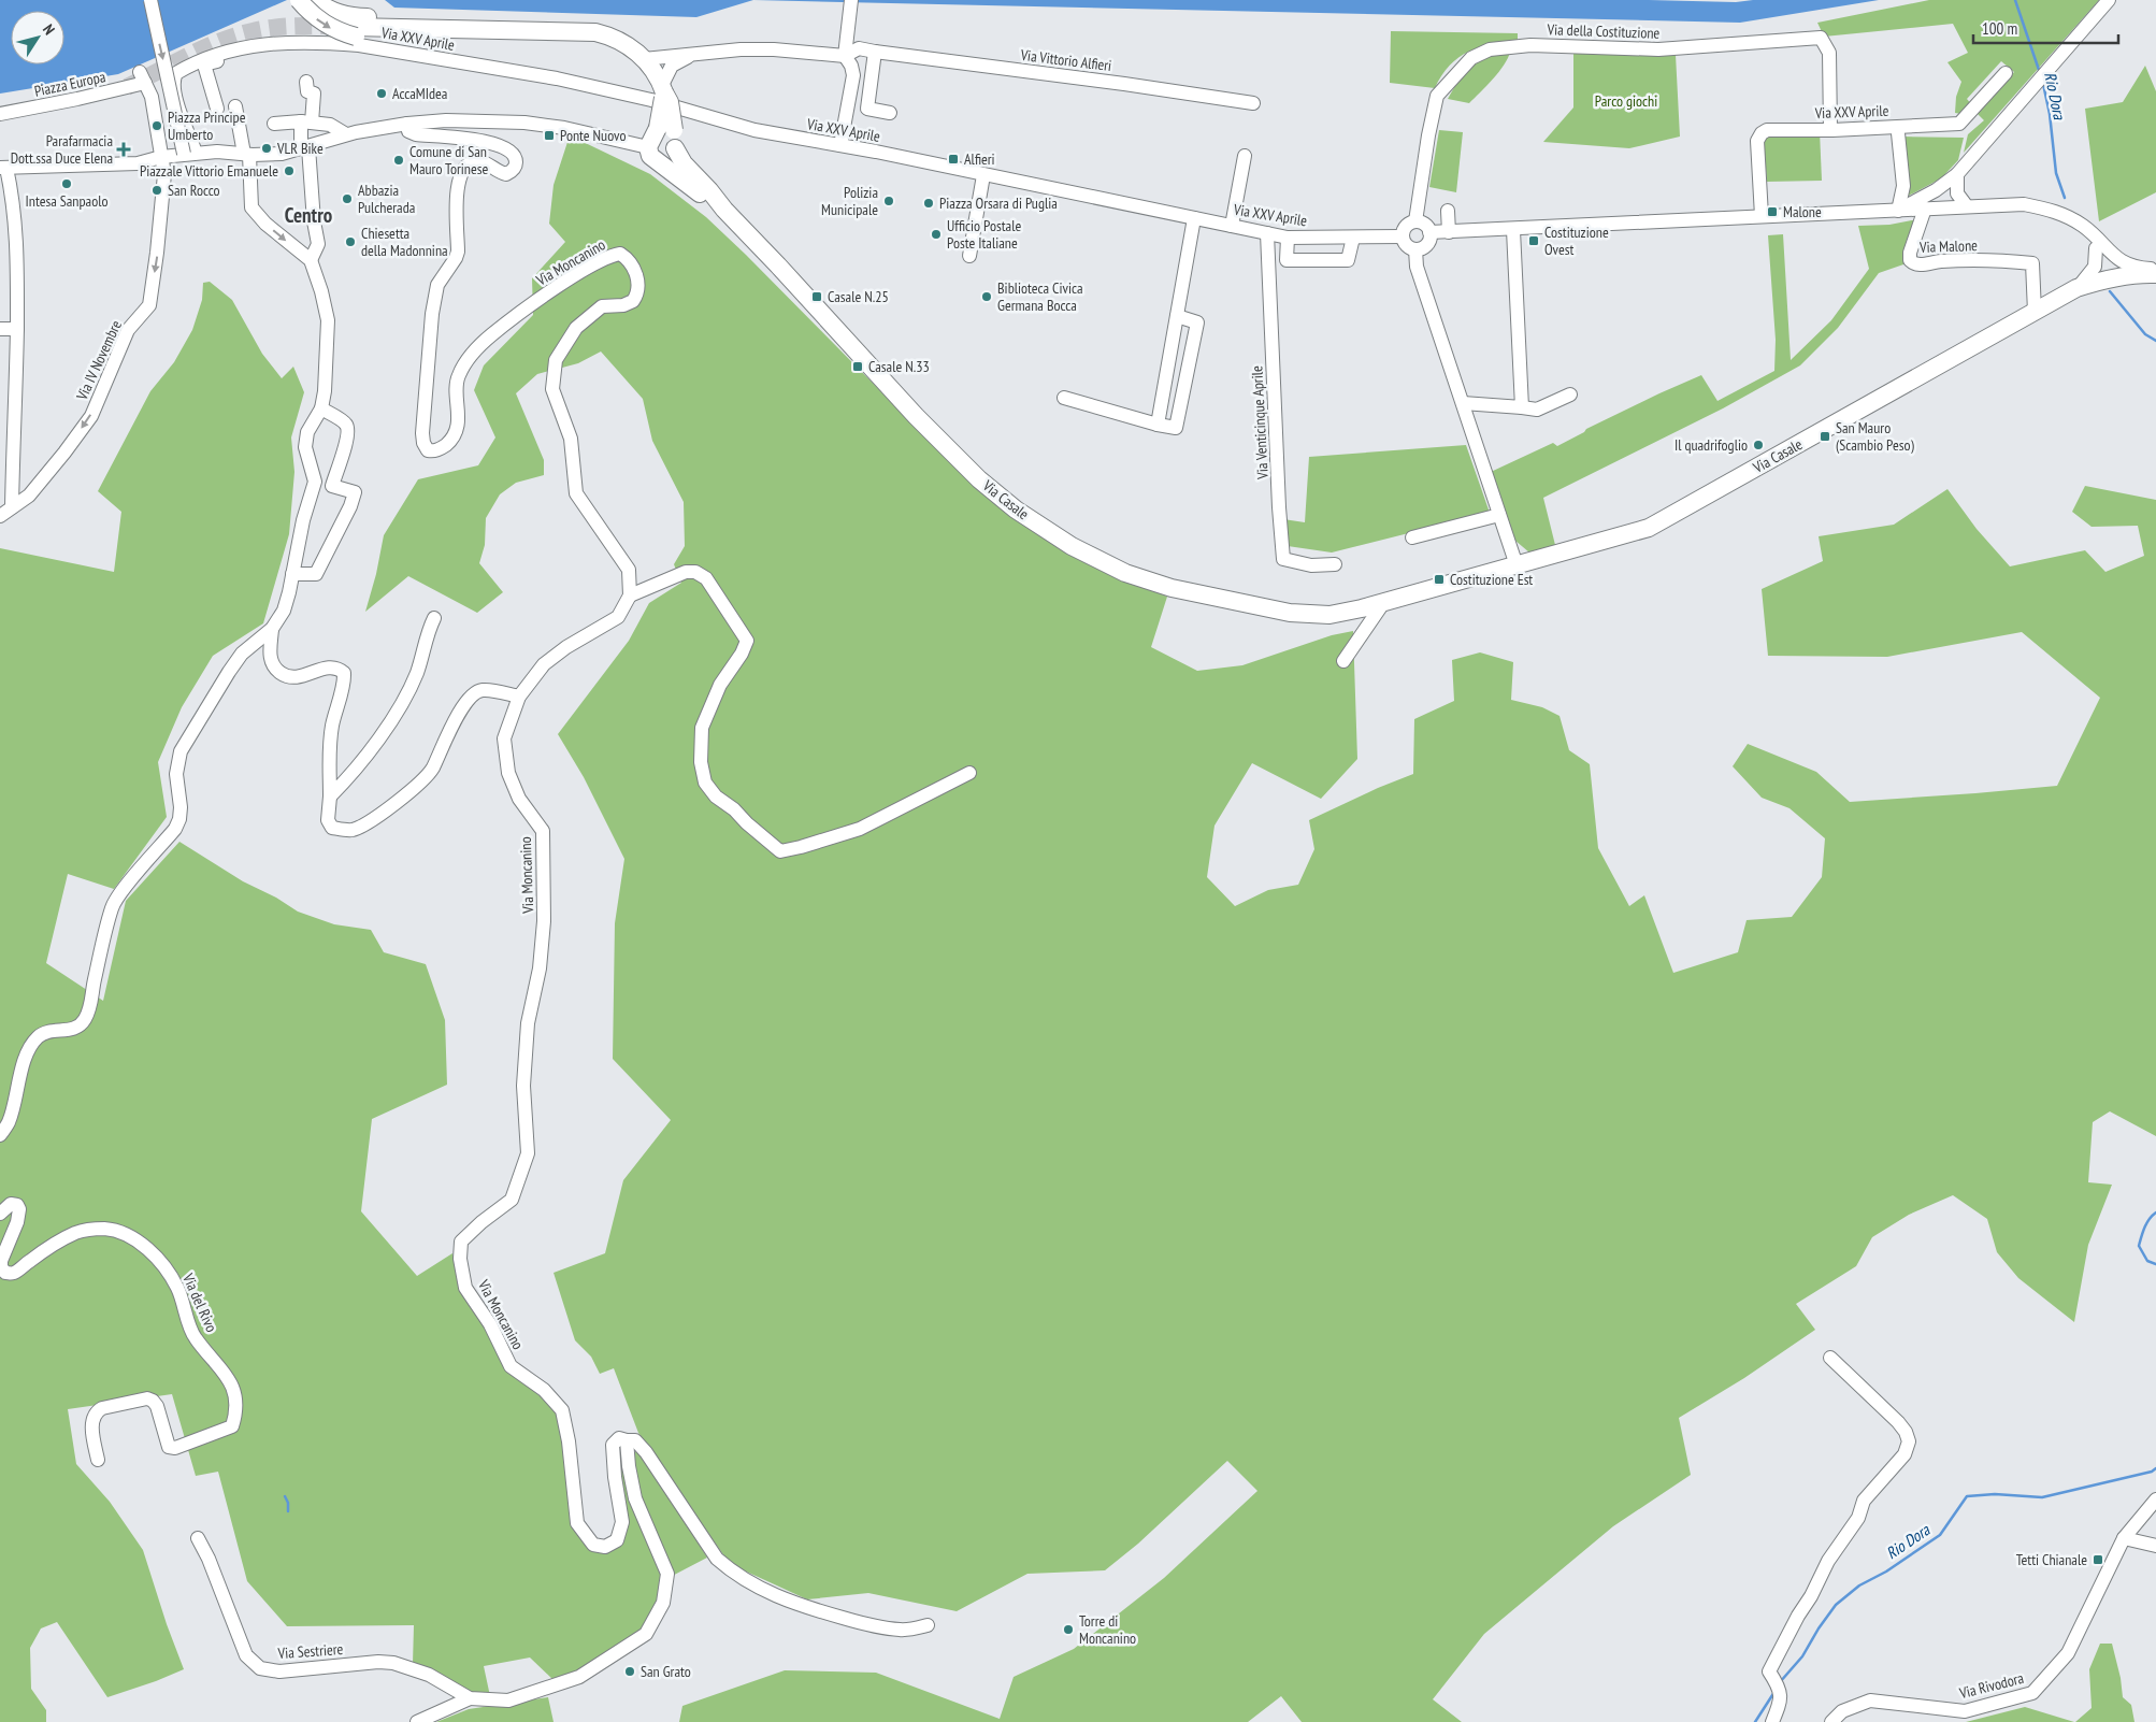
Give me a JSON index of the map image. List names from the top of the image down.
{
  "streets": {
    "main road": ["Via Casale"],
    "street": [
      "Via della Costituzione",
      "Via XXV Aprile",
      "Via Vittorio Alfieri",
      "Piazza Europa",
      "Via Malone",
      "Via Moncanino",
      "Via IV Novembre",
      "Via Venticinque Aprile",
      "Via del Rivo",
      "Via Sestriere",
      "Via Rivodora"
    ]
  },
  "crossings": [
    ["Via della Costituzione", "Via XXV Aprile"],
    ["Via XXV Aprile", "Via Venticinque Aprile"],
    ["Piazza Europa", "Via IV Novembre"],
    ["Via Malone", "Via Casale"]
  ],
  "districts": ["Centro"],
  "water": ["Rio Dora"],
  "parks": ["Parco giochi"],
  "places": {
    "other": [
      "AccaMIdea",
      "Piazza Principe Umberto",
      "VLR Bike",
      "Comune di San Mauro Torinese",
      "Piazzale Vittorio Emanuele",
      "Intesa Sanpaolo",
      "San Rocco",
      "Abbazia Pulcherada",
      "Polizia Municipale",
      "Piazza Orsara di Puglia",
      "Ufficio Postale Poste Italiane",
      "Chiesetta della Madonnina",
      "Biblioteca Civica Germana Bocca",
      "Il quadrifoglio",
      "Torre di Moncanino",
      "San Grato"
    ],
    "transit": [
      "Ponte Nuovo",
      "Alfieri",
      "Malone",
      "Costituzione Ovest",
      "Casale N.25",
      "Casale N.33",
      "San Mauro (Scambio Peso)",
      "Costituzione Est",
      "Tetti Chianale"
    ],
    "health": ["Parafarmacia Dott.ssa Duce Elena"]
  },
  "scale_bar": "100 m",
  "north": "top right"
}
